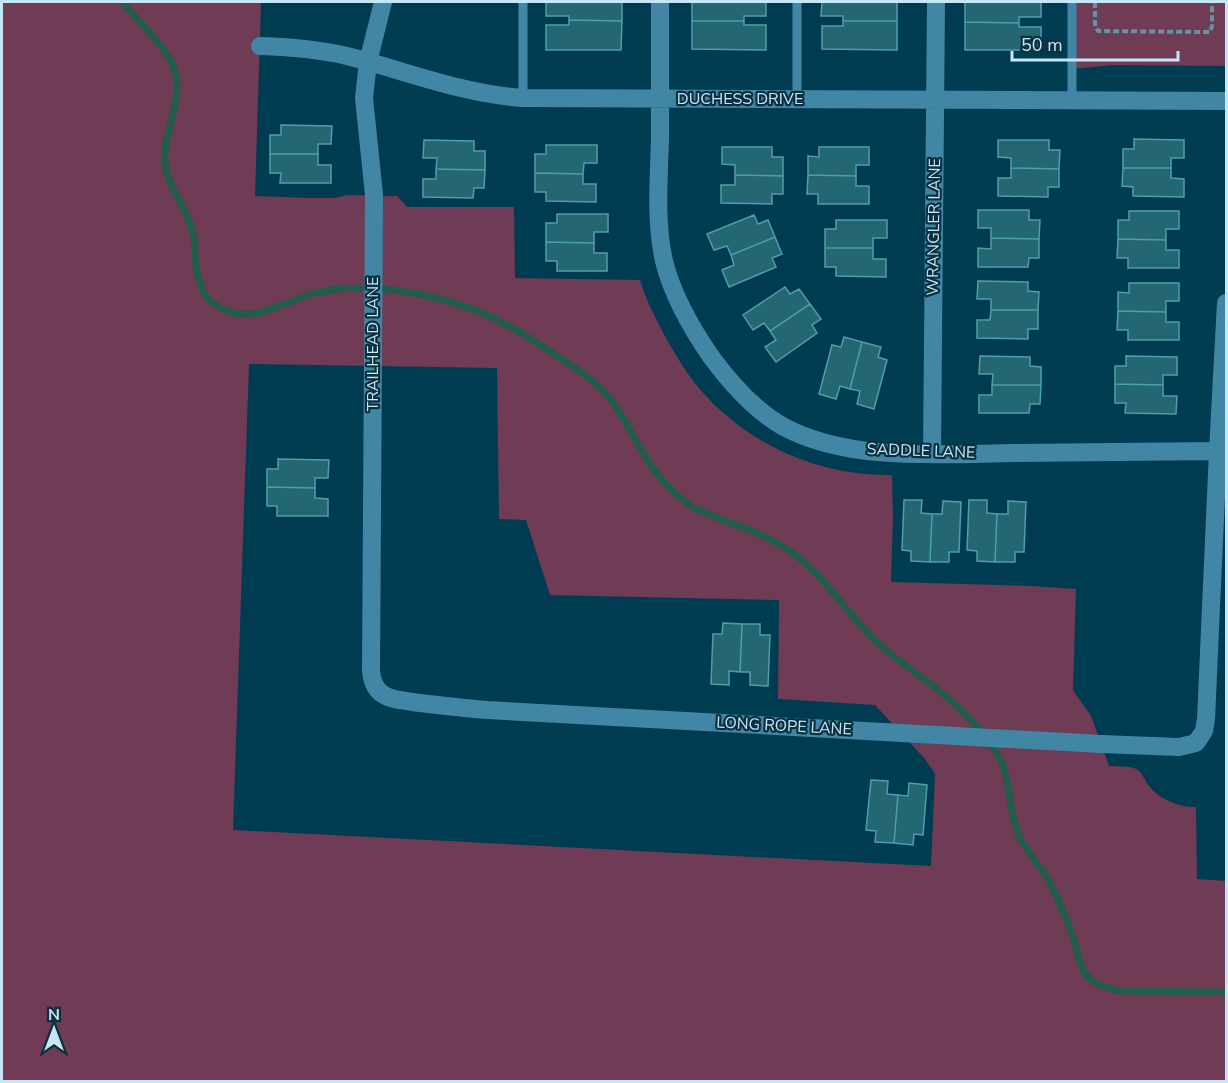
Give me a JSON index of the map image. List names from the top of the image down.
{
  "streets": {
    "street": [
      "DUCHESS DRIVE",
      "WRANGLER LANE",
      "TRAILHEAD LANE",
      "SADDLE LANE",
      "LONG ROPE LANE"
    ]
  },
  "crossings": [
    ["DUCHESS DRIVE", "WRANGLER LANE"],
    ["DUCHESS DRIVE", "TRAILHEAD LANE"],
    ["DUCHESS DRIVE", "SADDLE LANE"],
    ["WRANGLER LANE", "SADDLE LANE"],
    ["TRAILHEAD LANE", "LONG ROPE LANE"],
    ["SADDLE LANE", "LONG ROPE LANE"]
  ],
  "scale_bar": "50 m",
  "north": "top"
}
